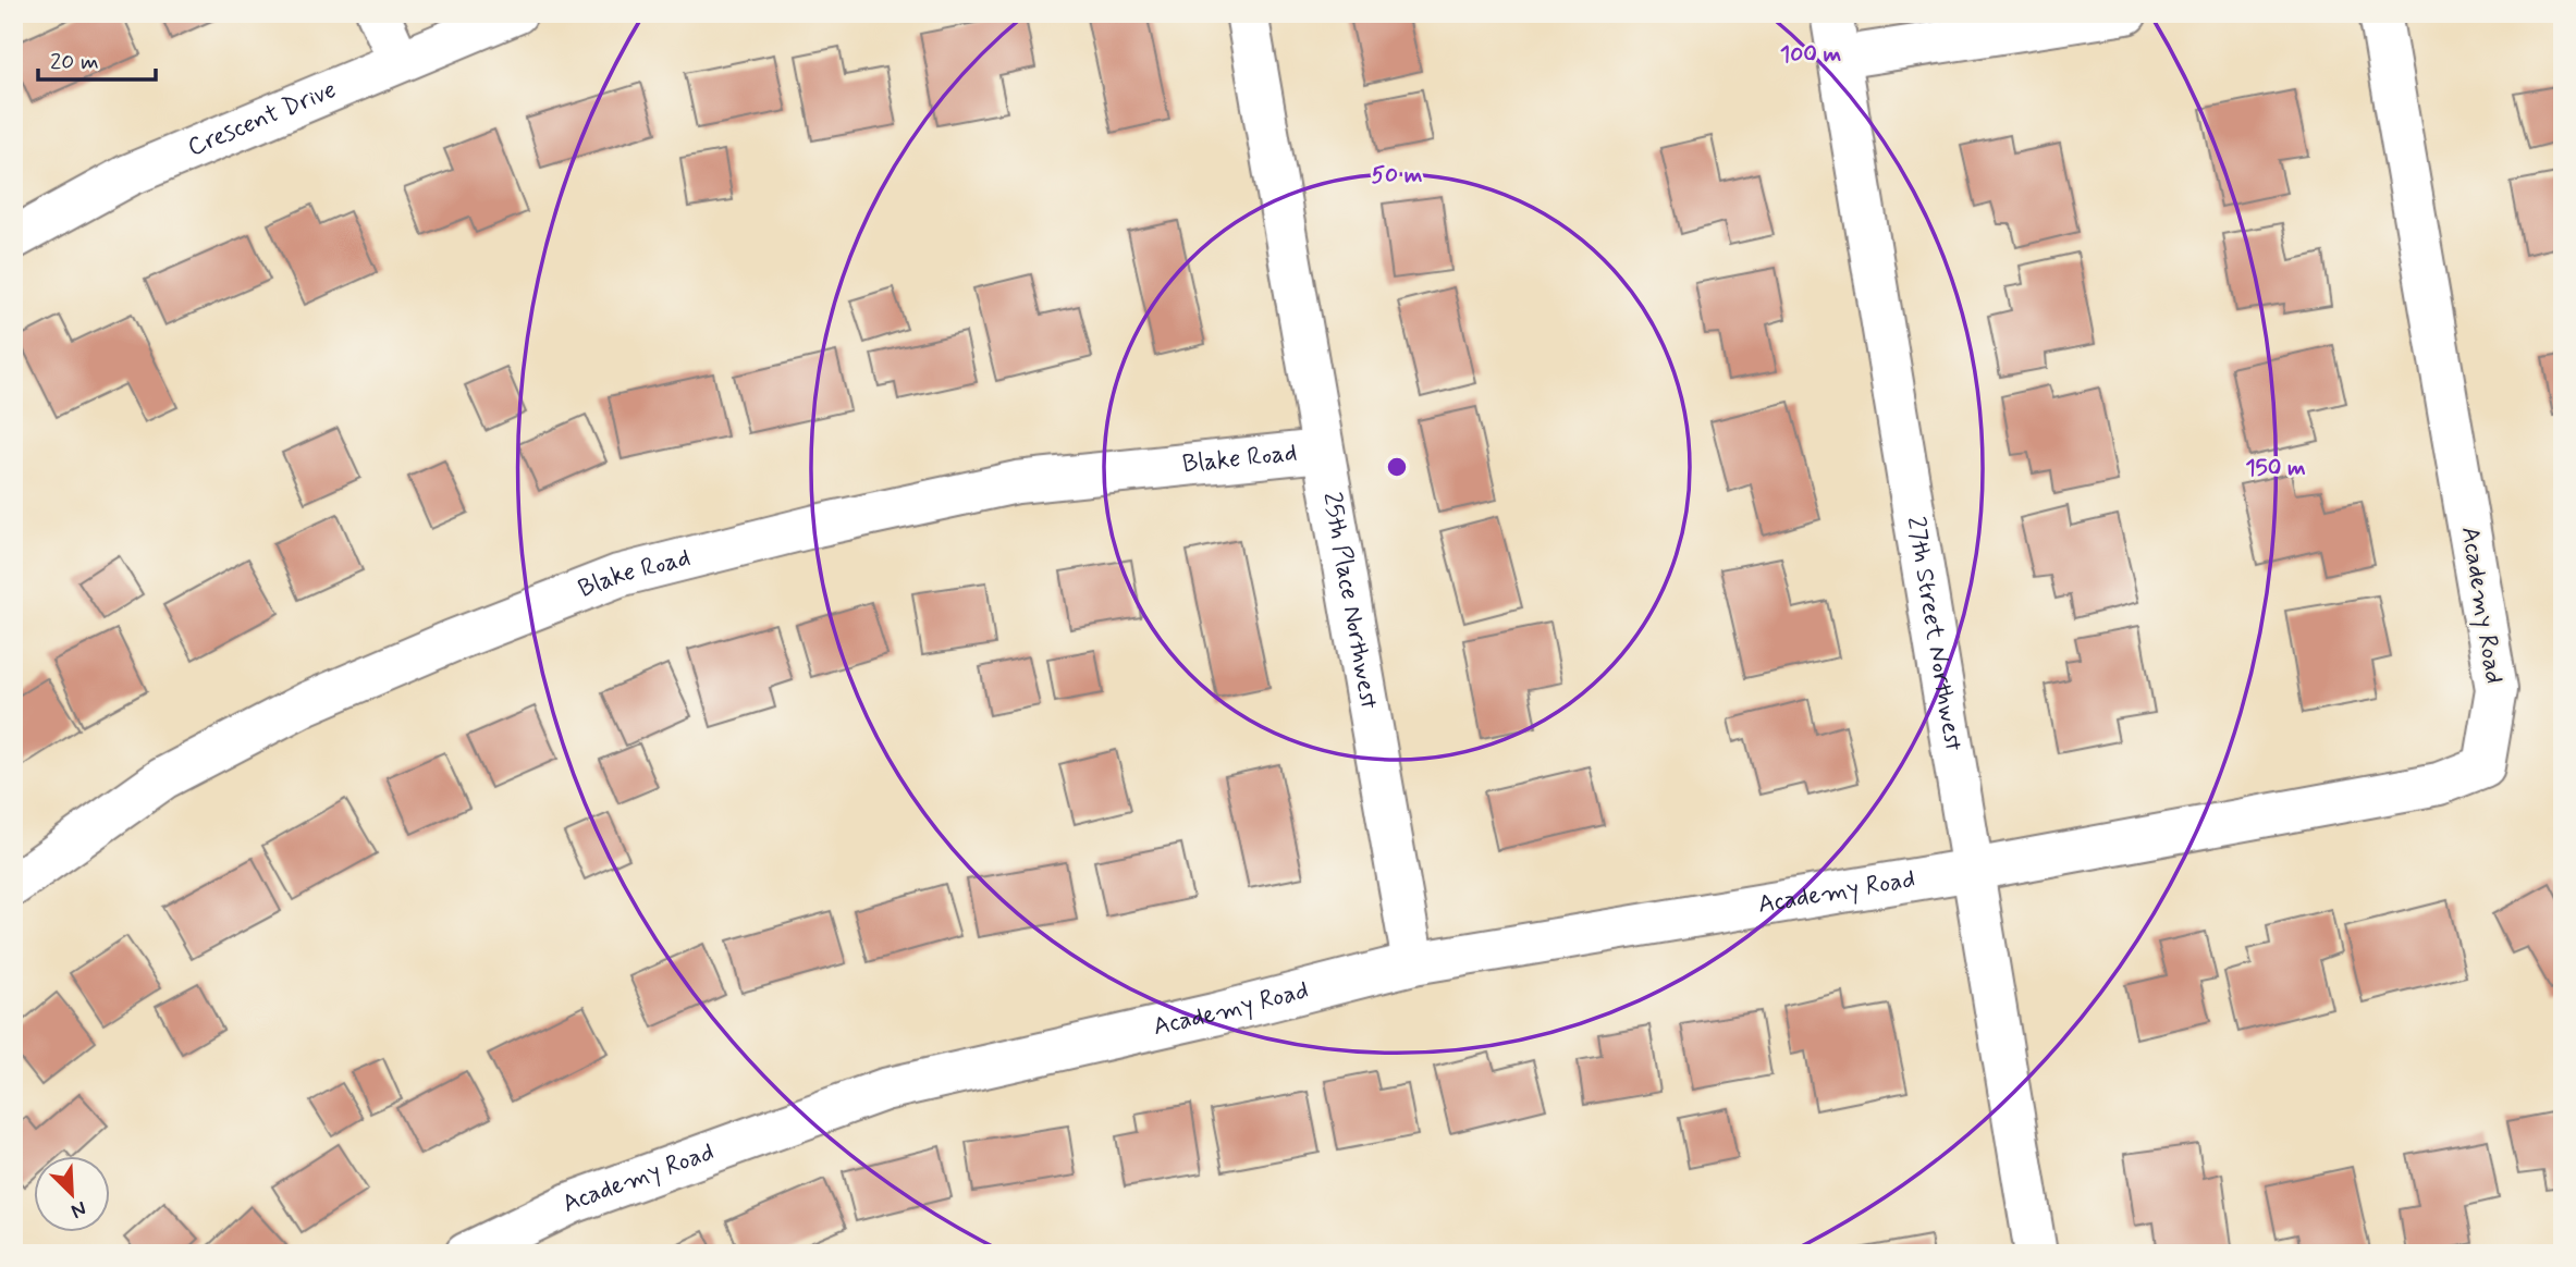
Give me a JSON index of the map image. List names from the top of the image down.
{
  "streets": {
    "street": [
      "Crescent Drive",
      "Blake Road",
      "25th Place Northwest",
      "Academy Road",
      "27th Street Northwest"
    ]
  },
  "crossings": [
    ["Blake Road", "25th Place Northwest"],
    ["25th Place Northwest", "Academy Road"],
    ["Academy Road", "27th Street Northwest"]
  ],
  "scale_bar": "20 m",
  "north": "bottom right",
  "rings": ["100 m", "50 m", "150 m"]
}
